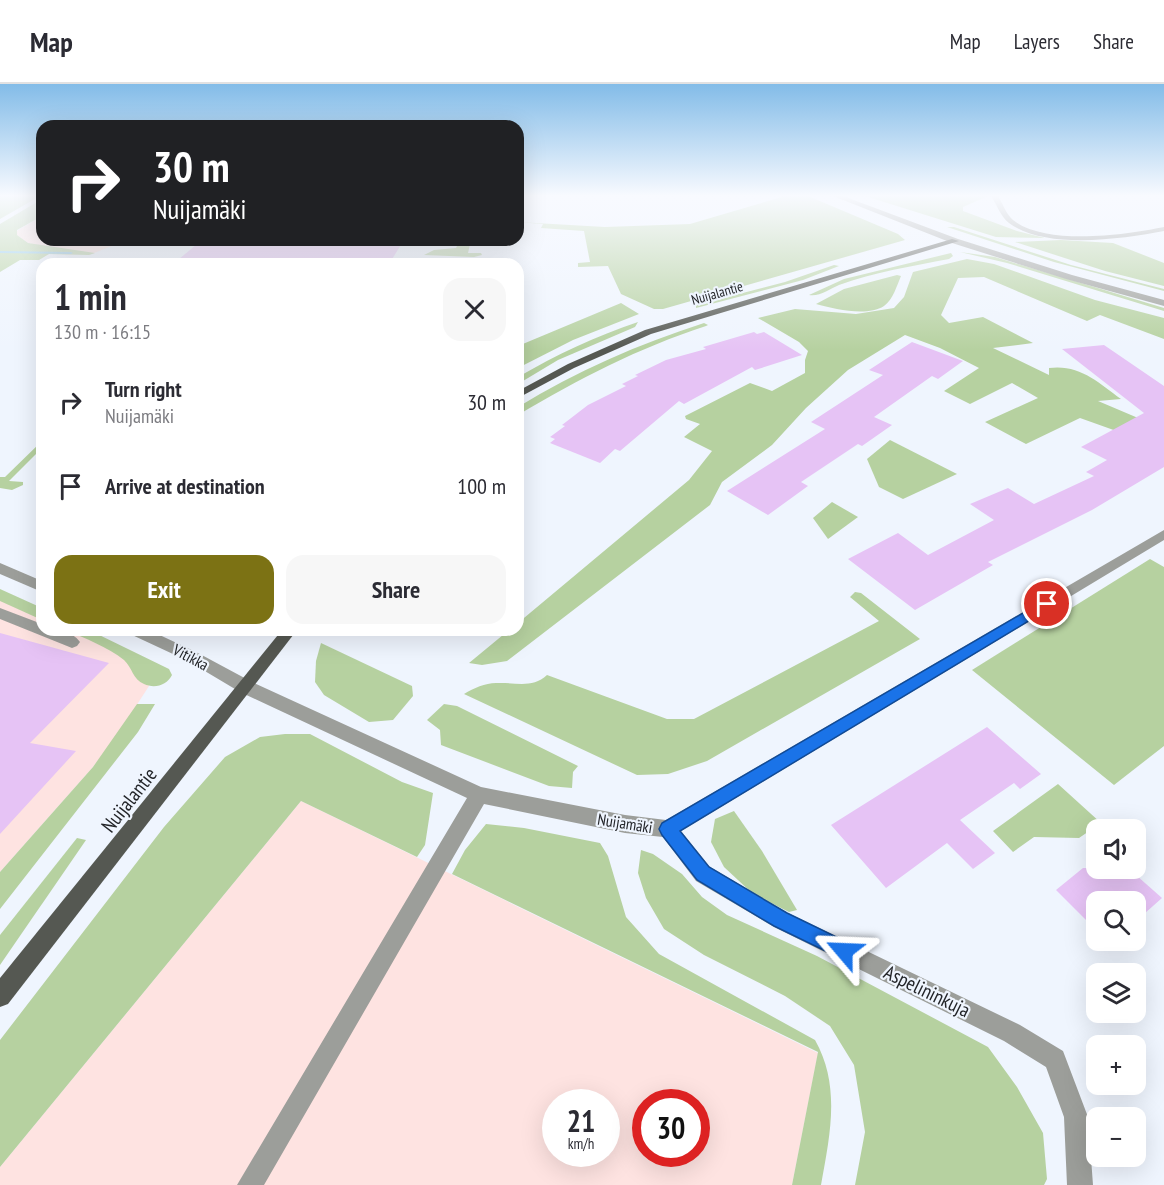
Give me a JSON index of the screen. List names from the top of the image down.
{
  "streets": {
    "main road": ["Nuijalantie"],
    "street": ["Vitikka", "Nuijamäki", "Aspelininkuja"]
  },
  "crossings": [
    ["Nuijalantie", "Vitikka"],
    ["Nuijalantie", "Nuijamäki"],
    ["Vitikka", "Nuijamäki"],
    ["Nuijamäki", "Aspelininkuja"]
  ],
  "page": {
    "header": "Map",
    "nav": ["Map", "Layers", "Share"],
    "turn": ["30 m", "Nuijamäki"],
    "heading": ["1 min", "130 m · 16:15"],
    "list": [
      {
        "name": "Turn right",
        "note": "Nuijamäki",
        "value": "30 m"
      },
      {
        "name": "Arrive at destination",
        "value": "100 m"
      }
    ],
    "buttons": ["Exit", "Share"],
    "map_buttons": ["+", "−"],
    "speed": "21 km/h",
    "limit": "30"
  }
}
